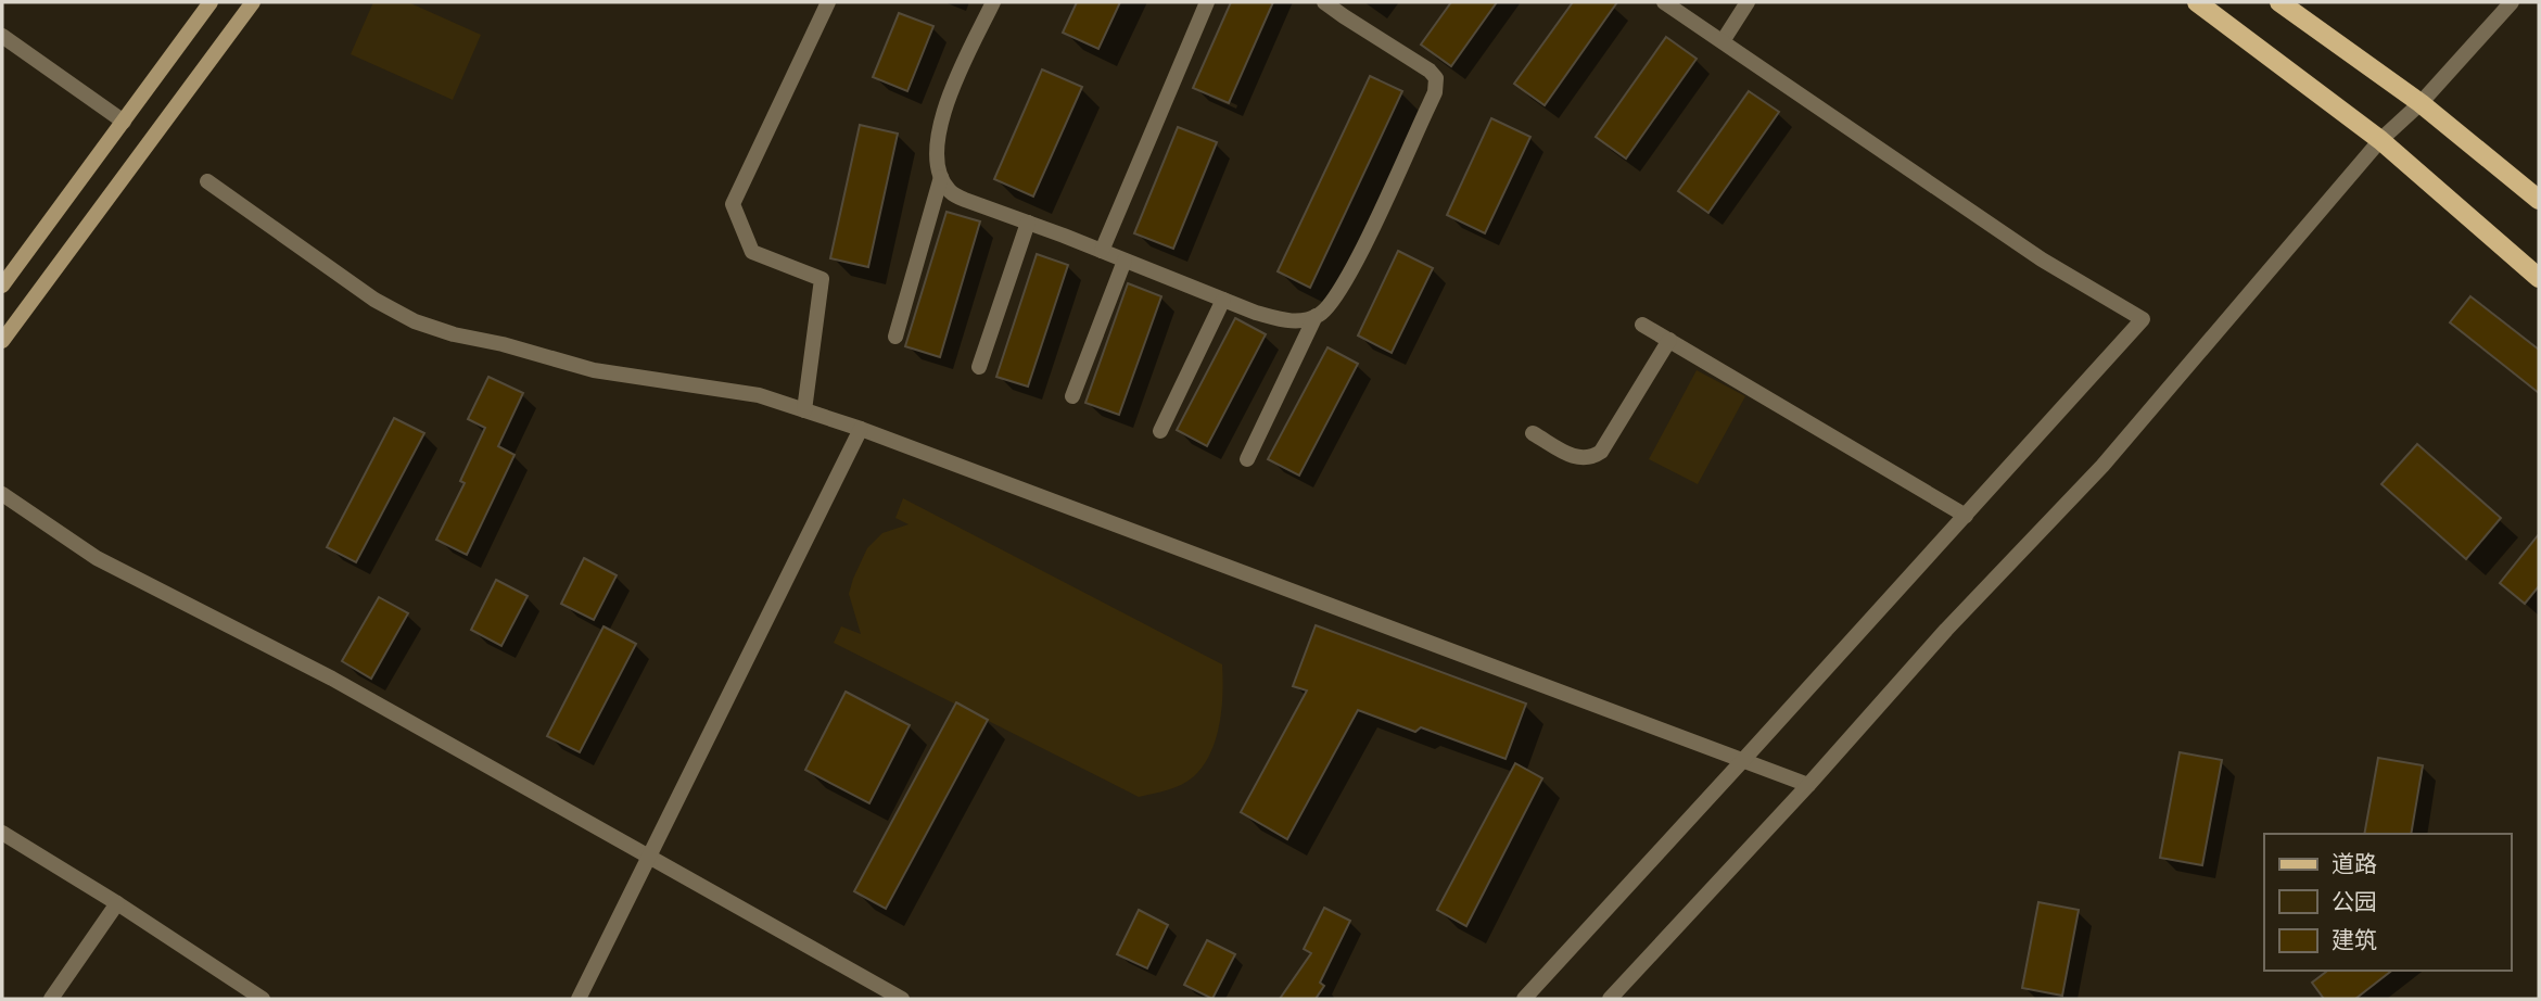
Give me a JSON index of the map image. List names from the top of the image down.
{
  "legend": ["道路", "公园", "建筑"]
}
